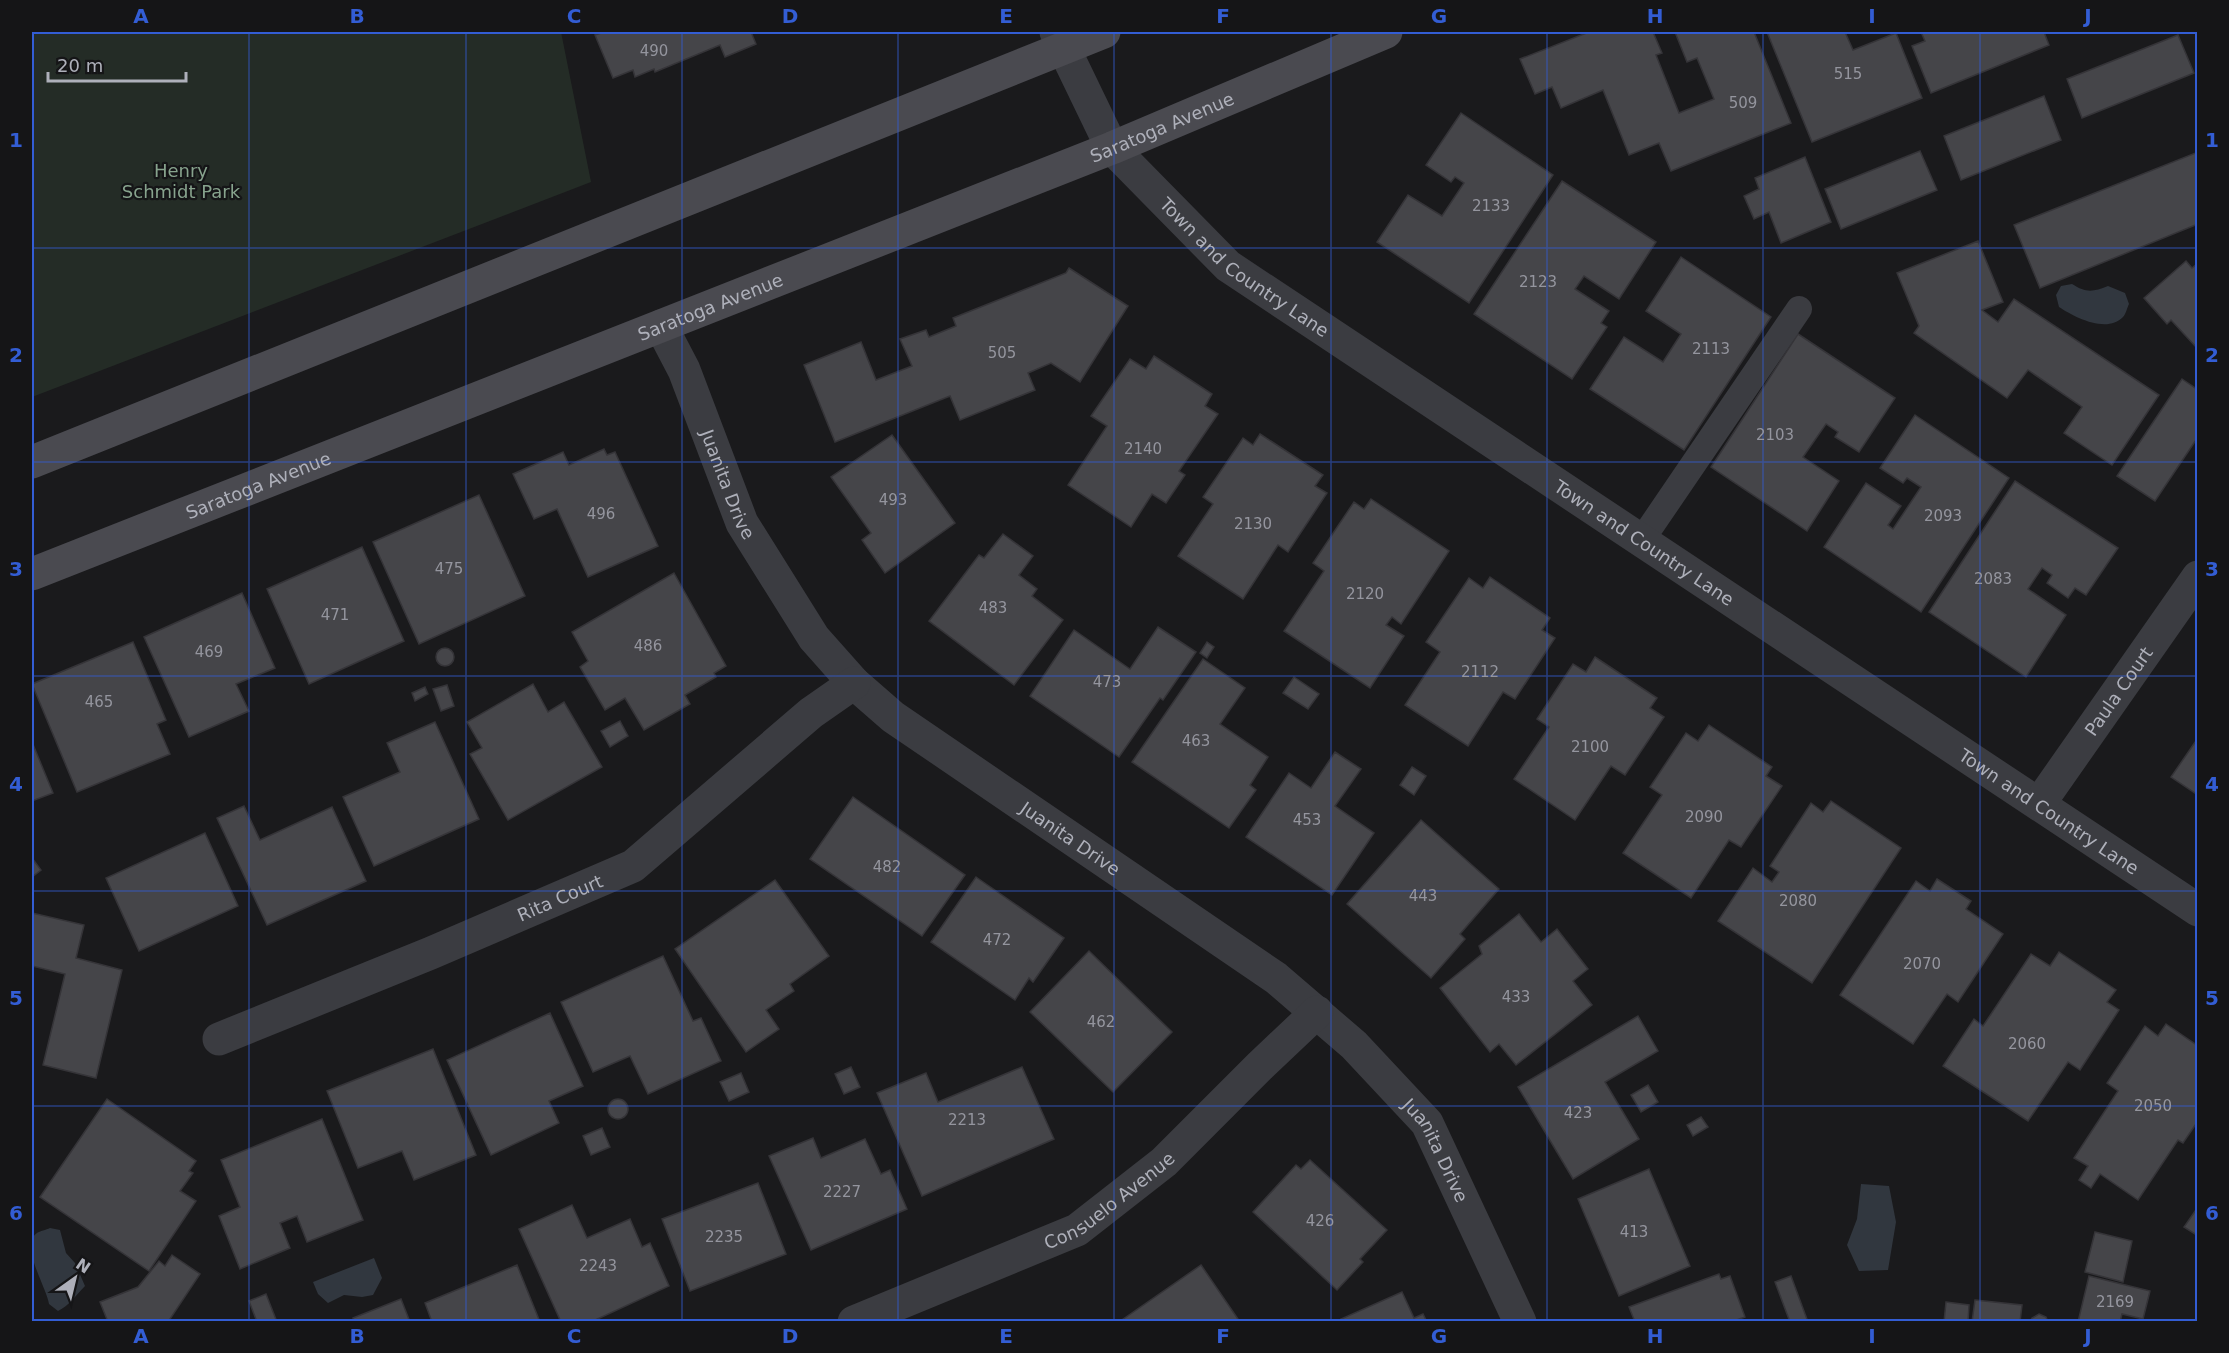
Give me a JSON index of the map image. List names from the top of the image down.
{
  "streets": {
    "main road": ["Saratoga Avenue"],
    "street": [
      "Town and Country Lane",
      "Juanita Drive",
      "Paula Court",
      "Rita Court",
      "Consuelo Avenue"
    ]
  },
  "crossings": [
    ["Saratoga Avenue", "Town and Country Lane"],
    ["Saratoga Avenue", "Juanita Drive"],
    ["Town and Country Lane", "Paula Court"],
    ["Juanita Drive", "Rita Court"],
    ["Juanita Drive", "Consuelo Avenue"]
  ],
  "parks": ["Henry Schmidt Park"],
  "house_numbers": [
    "490",
    "515",
    "509",
    "2133",
    "2123",
    "2113",
    "505",
    "2103",
    "2140",
    "493",
    "496",
    "2093",
    "2130",
    "475",
    "2083",
    "2120",
    "483",
    "471",
    "486",
    "469",
    "2112",
    "473",
    "465",
    "463",
    "2100",
    "2090",
    "453",
    "482",
    "443",
    "2080",
    "472",
    "2070",
    "433",
    "462",
    "2060",
    "2050",
    "423",
    "2213",
    "2227",
    "426",
    "413",
    "2235",
    "2243",
    "2169"
  ],
  "scale_bar": "20 m",
  "north": "top right",
  "grid": {
    "columns": [
      "A",
      "B",
      "C",
      "D",
      "E",
      "F",
      "G",
      "H",
      "I",
      "J"
    ],
    "rows": [
      "1",
      "2",
      "3",
      "4",
      "5",
      "6"
    ]
  }
}
